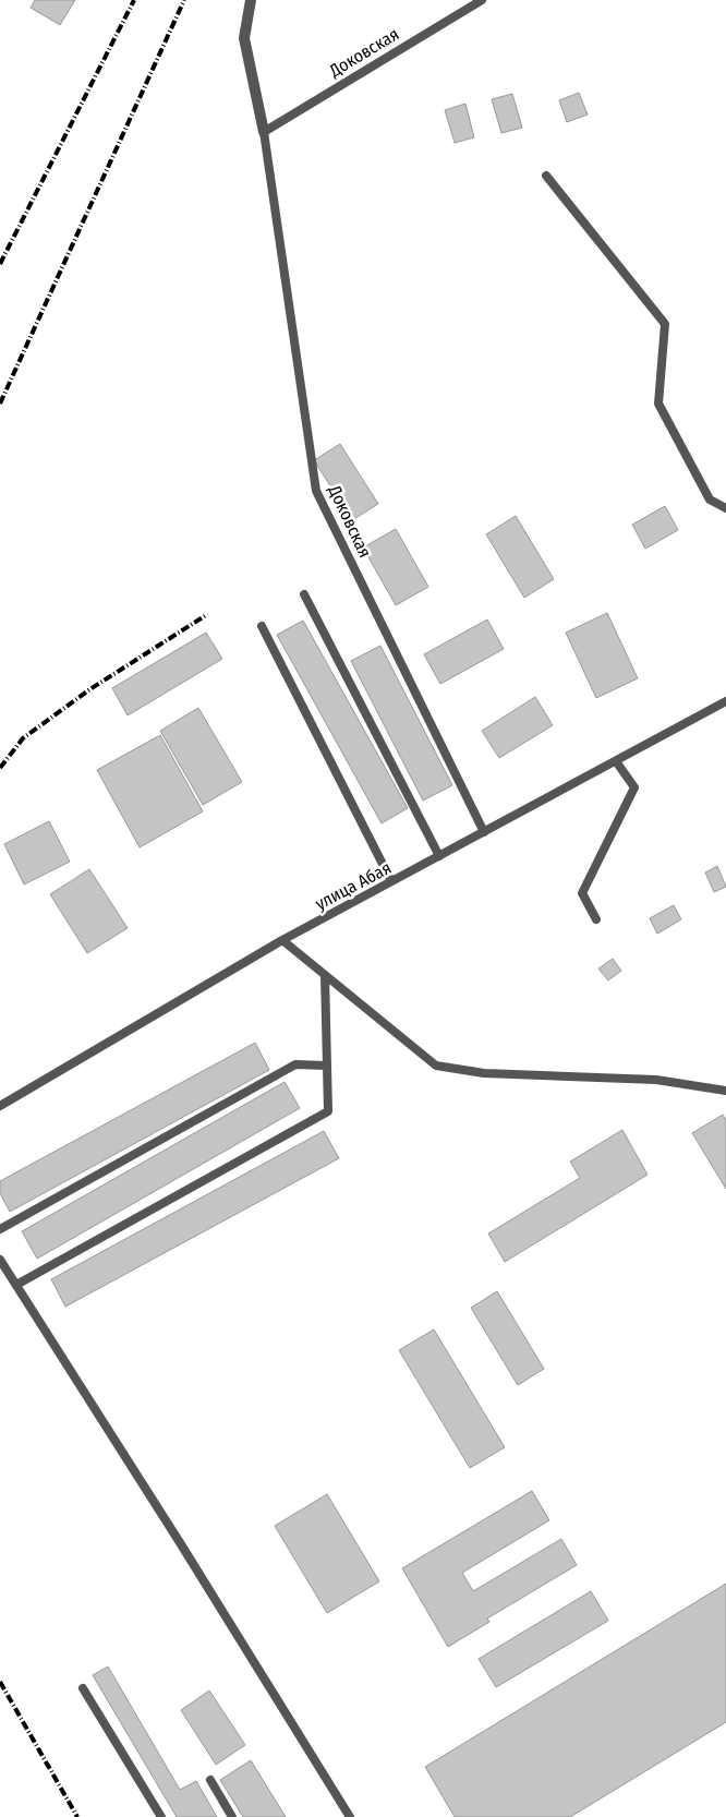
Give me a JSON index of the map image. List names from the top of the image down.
{
  "streets": {
    "street": ["Доковская"],
    "lane": ["улица Абая"]
  },
  "crossings": [
    ["Доковская", "улица Абая"]
  ]
}
